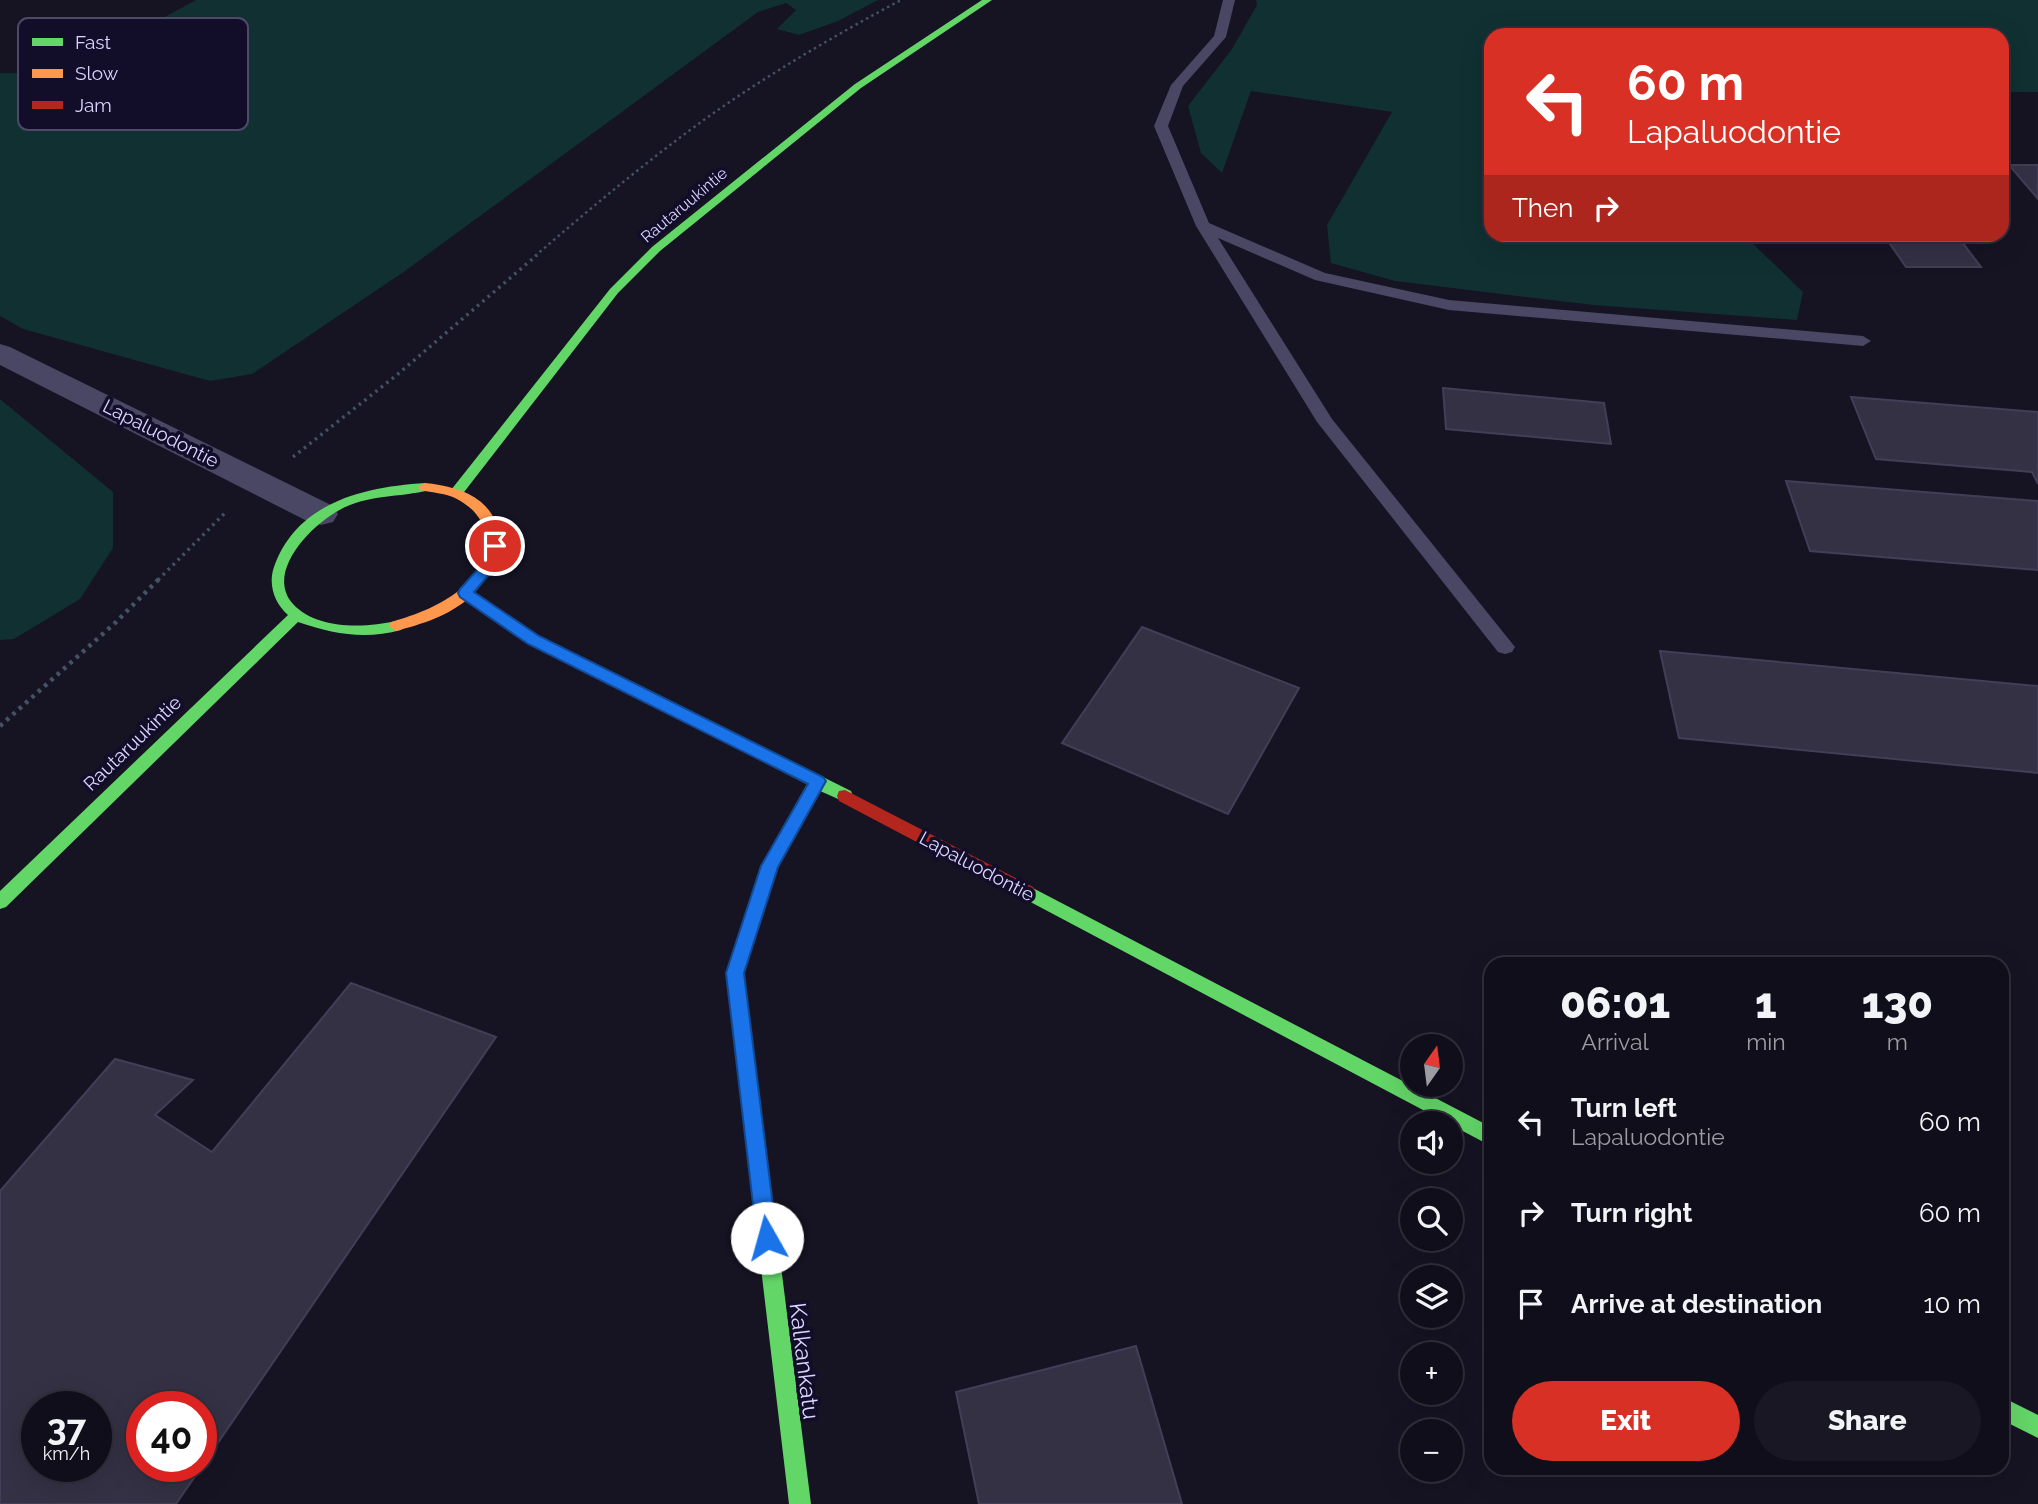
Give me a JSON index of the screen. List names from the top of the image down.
{
  "streets": {
    "main road": ["Rautaruukintie", "Lapaluodontie", "Kalkankatu"]
  },
  "crossings": [
    ["Rautaruukintie", "Lapaluodontie"],
    ["Lapaluodontie", "Kalkankatu"]
  ],
  "legend": ["Fast", "Slow", "Jam"],
  "north": "top",
  "page": {
    "turn": ["60 m", "Lapaluodontie"],
    "then": "Then",
    "eta": [
      "06:01",
      "Arrival",
      "1",
      "min",
      "130",
      "m"
    ],
    "map_buttons": ["+", "−"],
    "list": [
      {
        "name": "Turn left",
        "note": "Lapaluodontie",
        "value": "60 m"
      },
      {
        "name": "Turn right",
        "value": "60 m"
      },
      {
        "name": "Arrive at destination",
        "value": "10 m"
      }
    ],
    "buttons": ["Exit", "Share"],
    "speed": "37 km/h",
    "limit": "40"
  }
}
